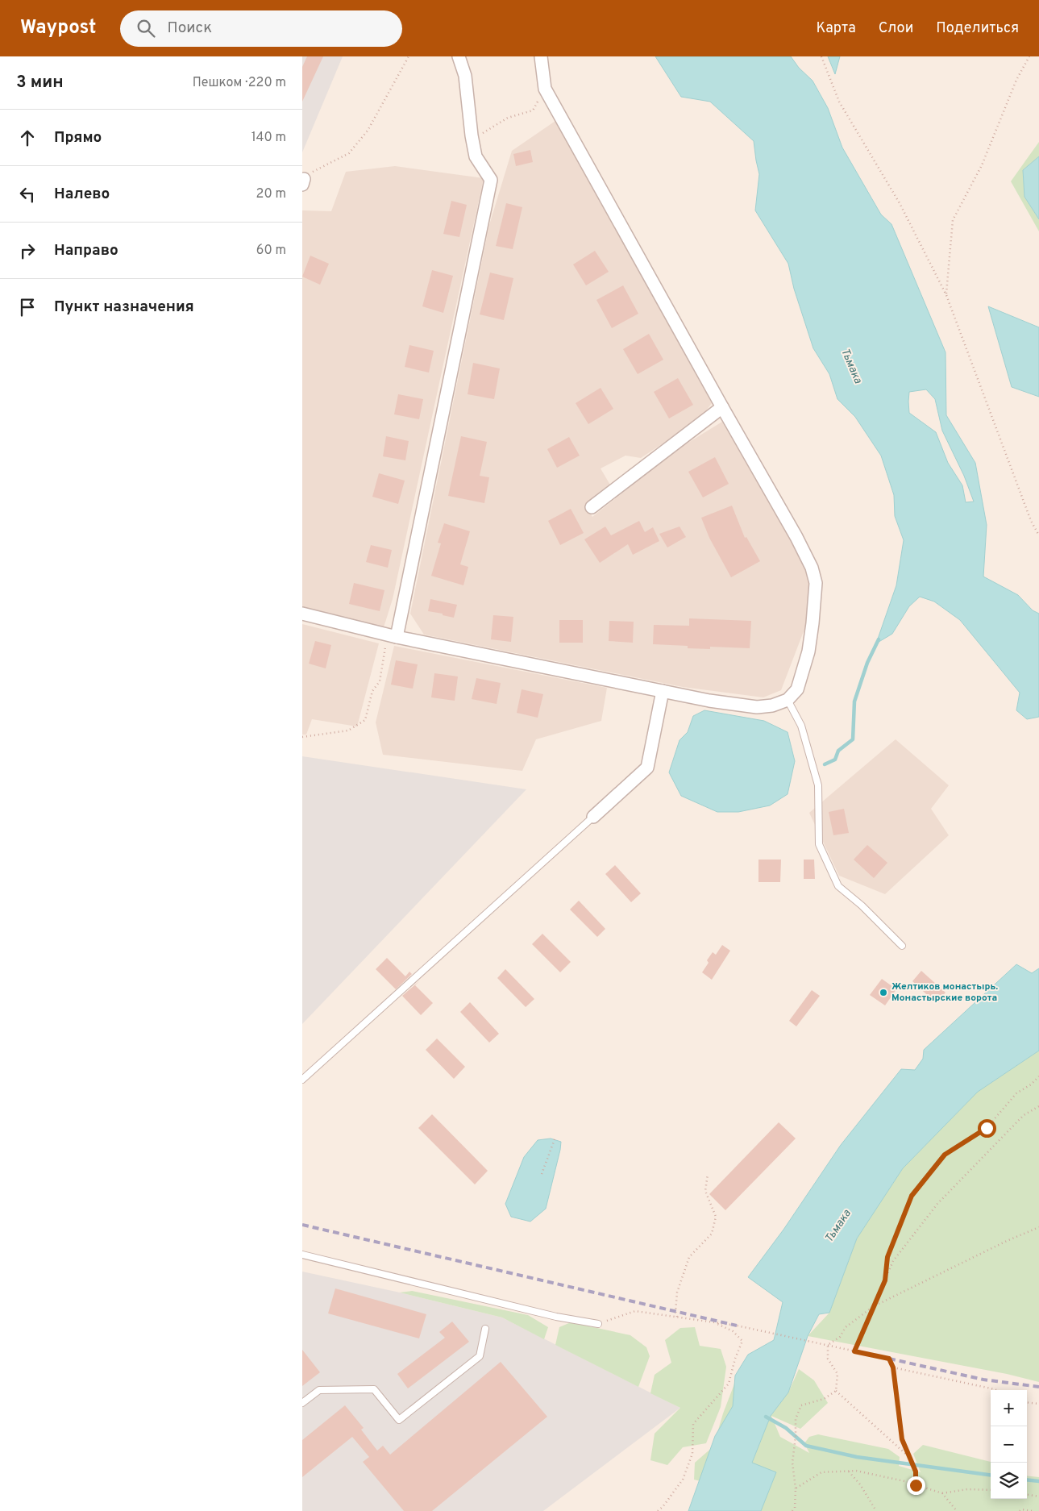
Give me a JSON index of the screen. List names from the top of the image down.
{
  "water": ["Тьмака"],
  "places": ["Желтиков монастырь. Монастырские ворота"],
  "page": {
    "header": "Waypost",
    "search": "Поиск",
    "nav": ["Карта", "Слои", "Поделиться"],
    "heading": ["3 мин", "Пешком · 220 m"],
    "list": [
      ["Прямо", "140 m"],
      ["Налево", "20 m"],
      ["Направо", "60 m"],
      "Пункт назначения"
    ],
    "map_buttons": ["+", "−"]
  }
}
